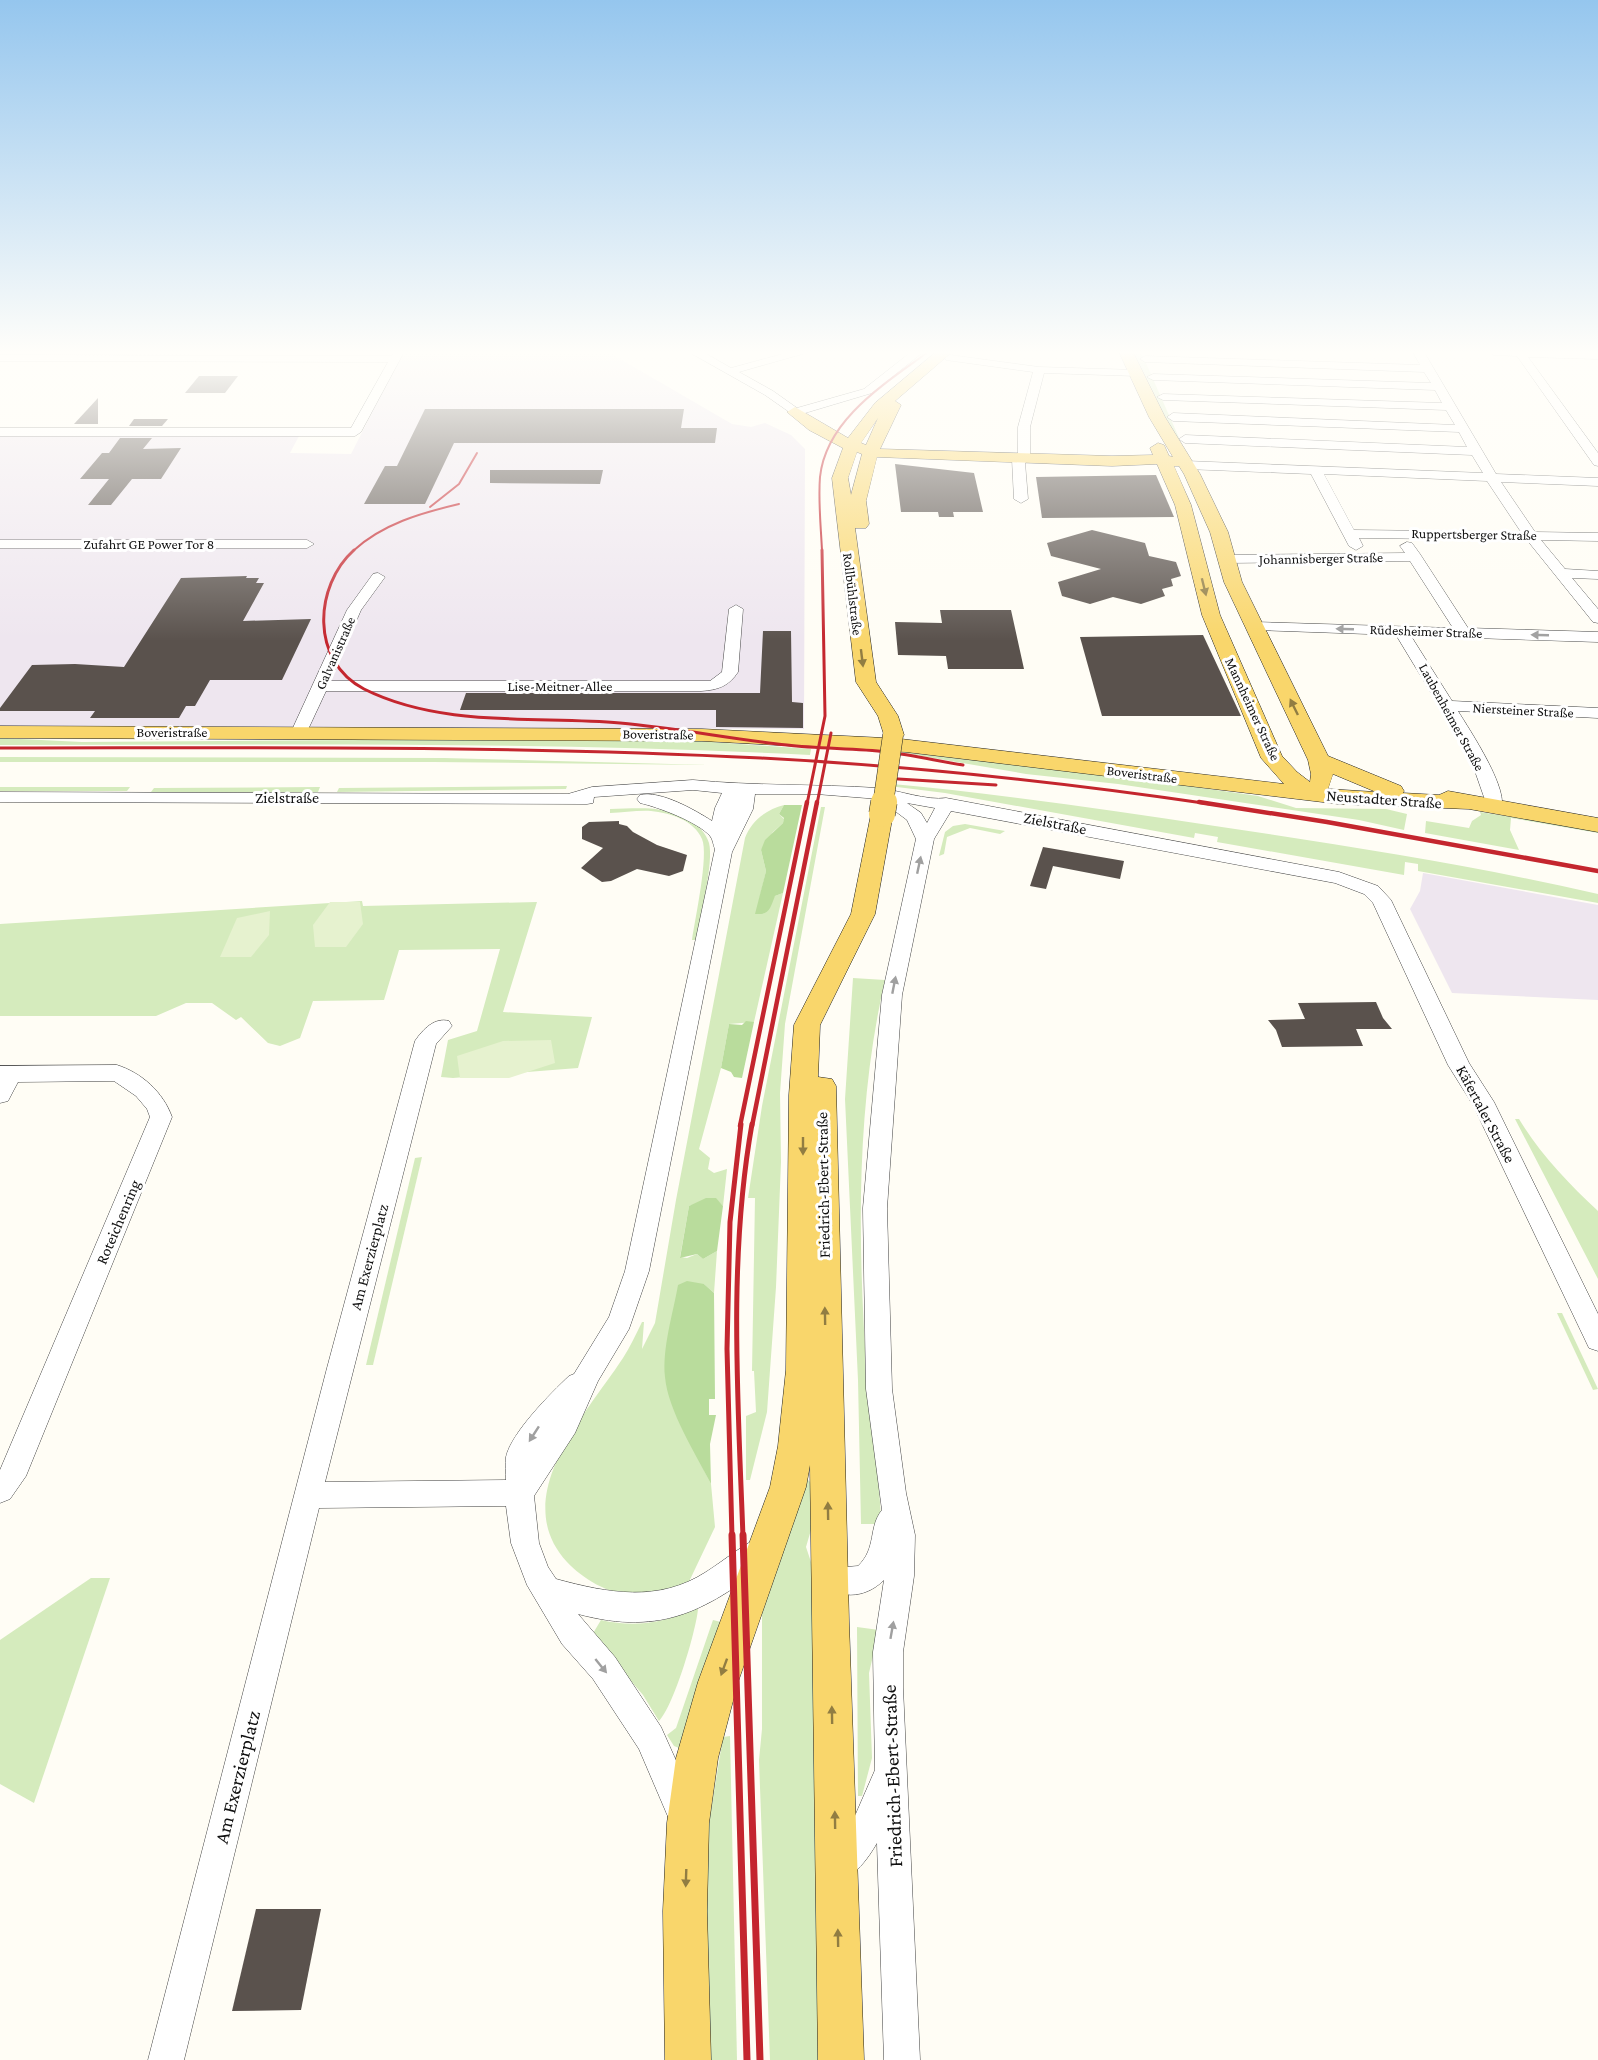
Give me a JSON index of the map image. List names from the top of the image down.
{
  "streets": {
    "main road": [
      "Rollbühlstraße",
      "Mannheimer Straße",
      "Boveristraße",
      "Neustadter Straße",
      "Friedrich-Ebert-Straße"
    ],
    "street": [
      "Ruppertsberger Straße",
      "Zufahrt GE Power Tor 8",
      "Johannisberger Straße",
      "Rüdesheimer Straße",
      "Galvanistraße",
      "Lise-Meitner-Allee",
      "Niersteiner Straße",
      "Laubenheimer Straße",
      "Zielstraße",
      "Käfertaler Straße",
      "Roteichenring",
      "Am Exerzierplatz"
    ]
  },
  "crossings": [
    ["Johannisberger Straße", "Mannheimer Straße"],
    ["Rüdesheimer Straße", "Mannheimer Straße"],
    ["Rüdesheimer Straße", "Laubenheimer Straße"],
    ["Galvanistraße", "Lise-Meitner-Allee"],
    ["Galvanistraße", "Boveristraße"],
    ["Mannheimer Straße", "Boveristraße"],
    ["Mannheimer Straße", "Neustadter Straße"],
    ["Niersteiner Straße", "Laubenheimer Straße"],
    ["Laubenheimer Straße", "Neustadter Straße"],
    ["Boveristraße", "Neustadter Straße"],
    ["Zielstraße", "Käfertaler Straße"],
    ["Zielstraße", "Friedrich-Ebert-Straße"]
  ]
}
